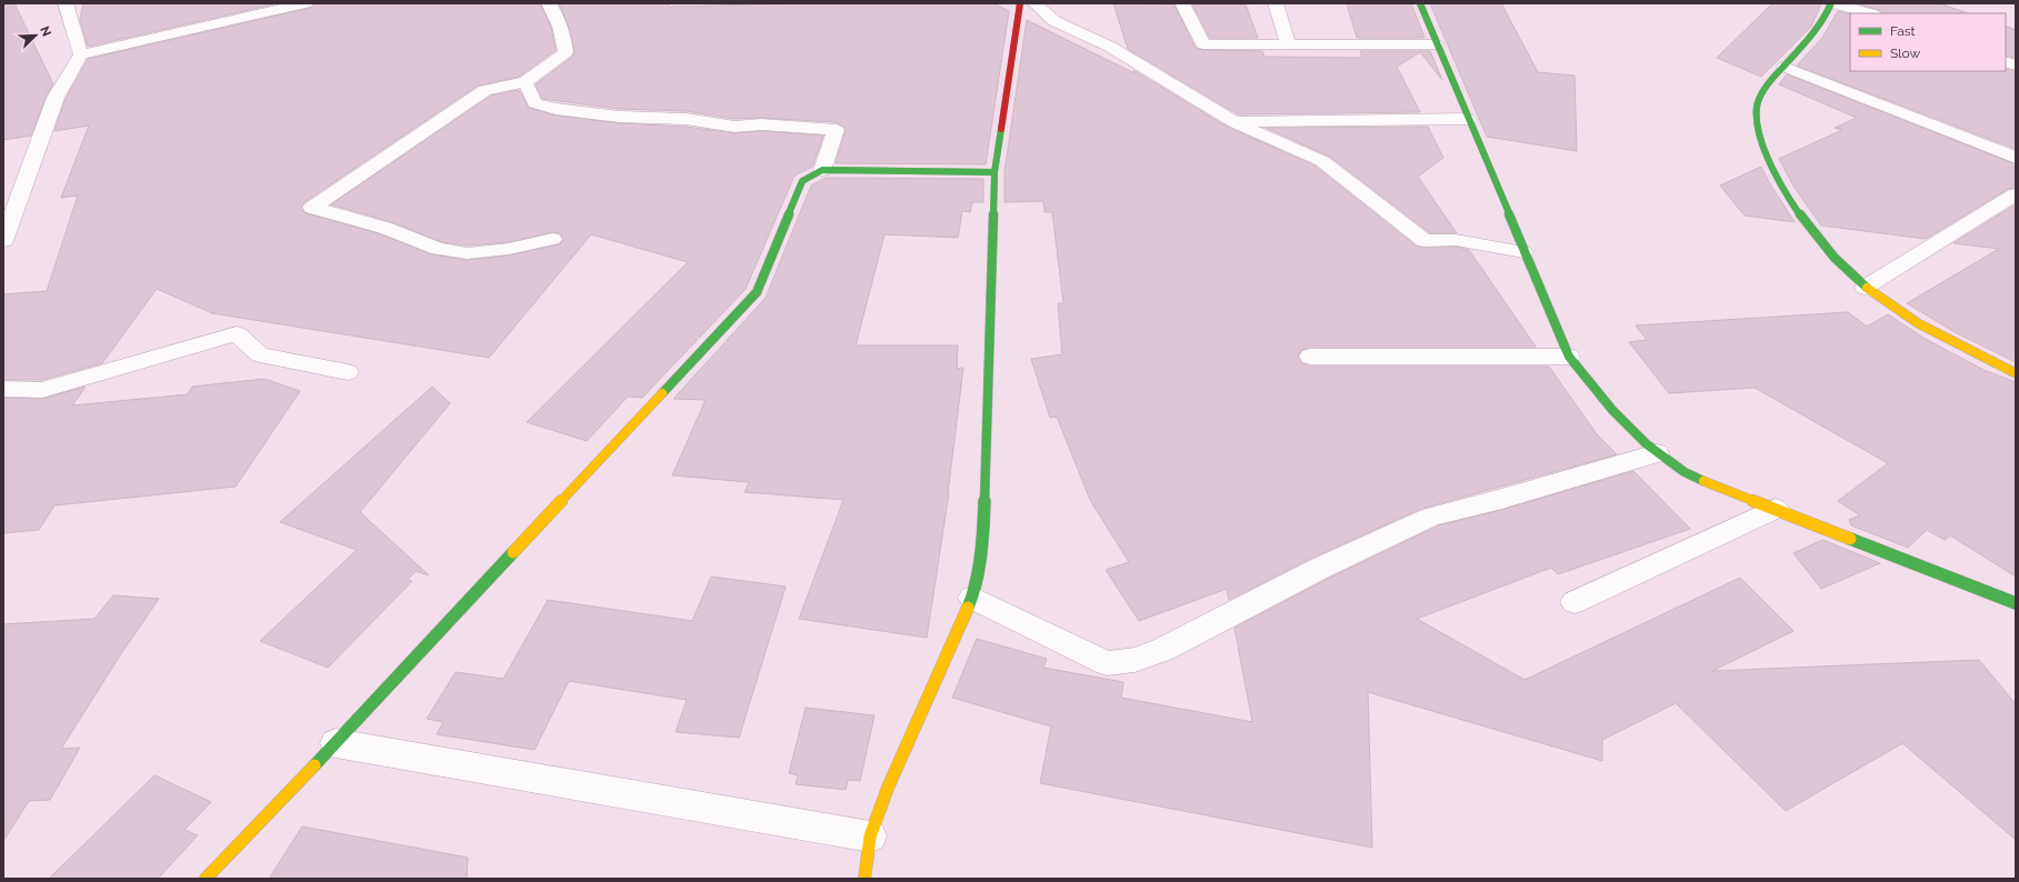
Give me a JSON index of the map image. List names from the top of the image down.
{
  "legend": ["Fast", "Slow"],
  "north": "top right"
}
